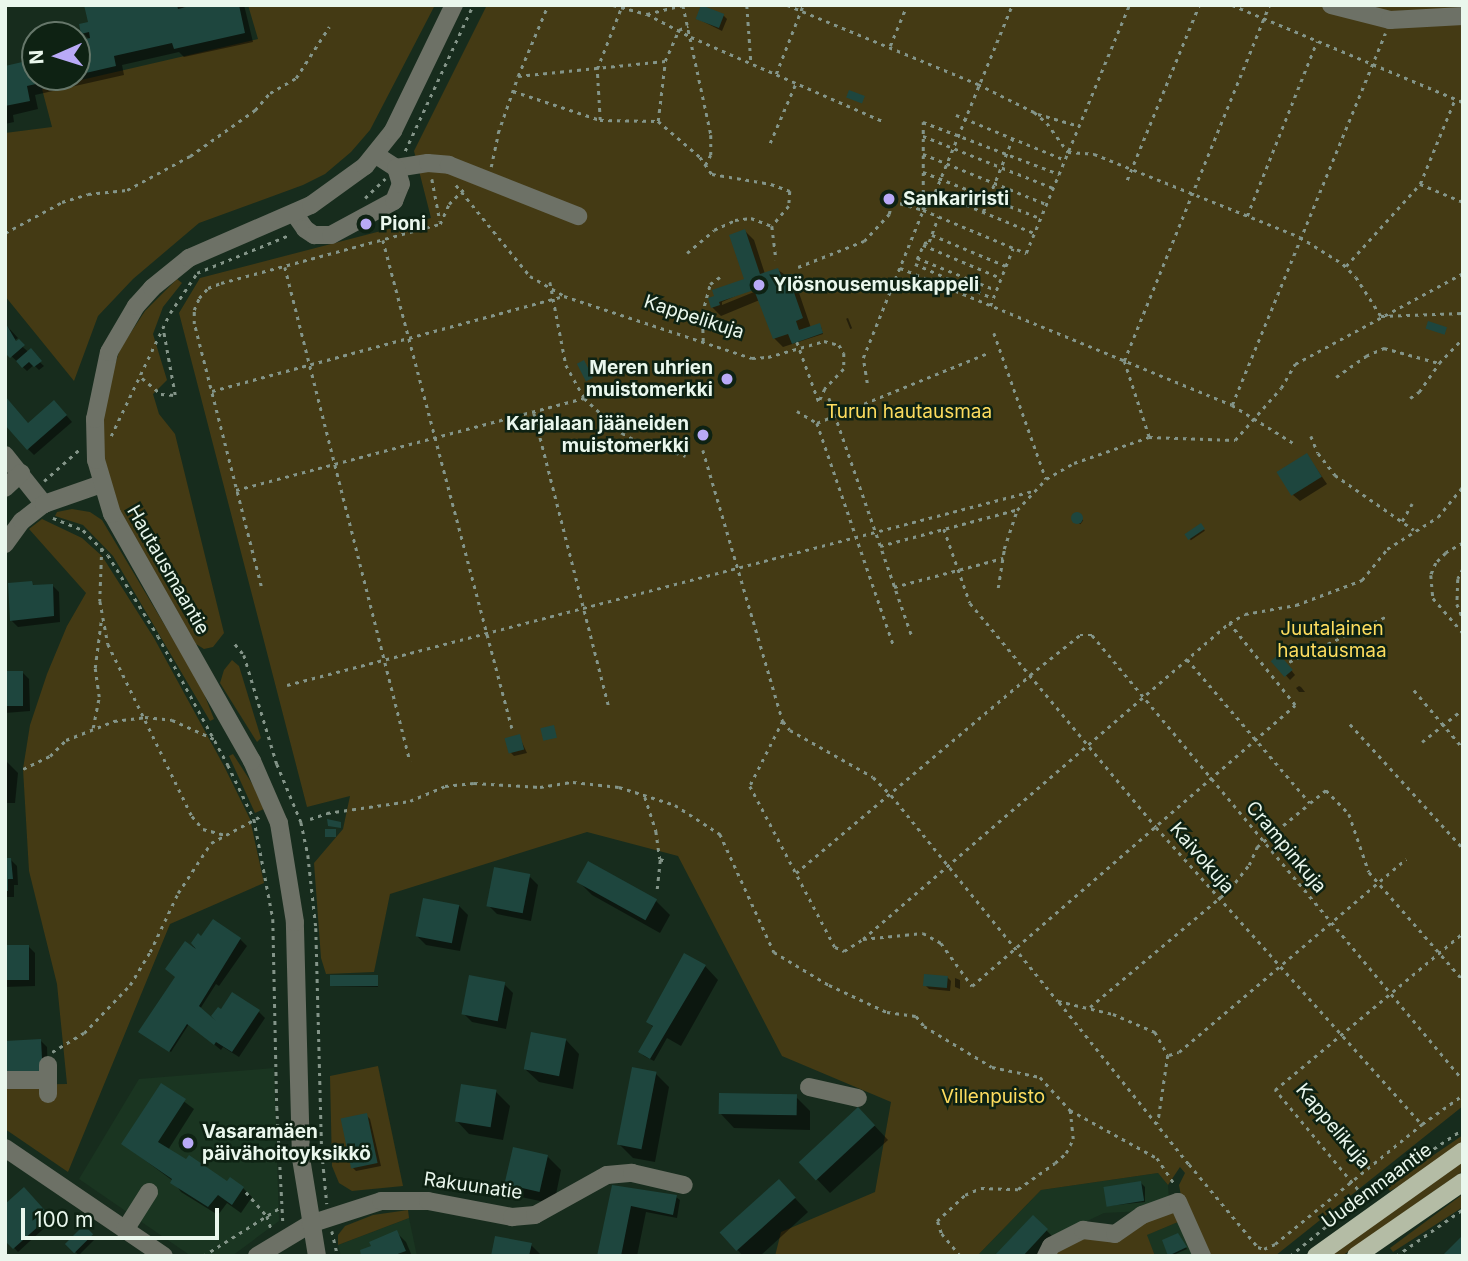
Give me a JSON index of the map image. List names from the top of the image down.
{
  "streets": {
    "main road": ["Uudenmaantie"],
    "street": ["Hautausmaantie", "Rakuunatie"],
    "path": ["Kappelikuja", "Crampinkuja", "Kaivokuja"]
  },
  "crossings": [
    ["Kappelikuja", "Kaivokuja"],
    ["Hautausmaantie", "Rakuunatie"],
    ["Crampinkuja", "Kaivokuja"]
  ],
  "parks": ["Turun hautausmaa", "Juutalainen hautausmaa", "Villenpuisto"],
  "places": [
    "Sankariristi",
    "Pioni",
    "Ylösnousemuskappeli",
    "Meren uhrien muistomerkki",
    "Karjalaan jääneiden muistomerkki",
    "Vasaramäen päivähoitoyksikkö"
  ],
  "scale_bar": "100 m",
  "north": "left"
}
